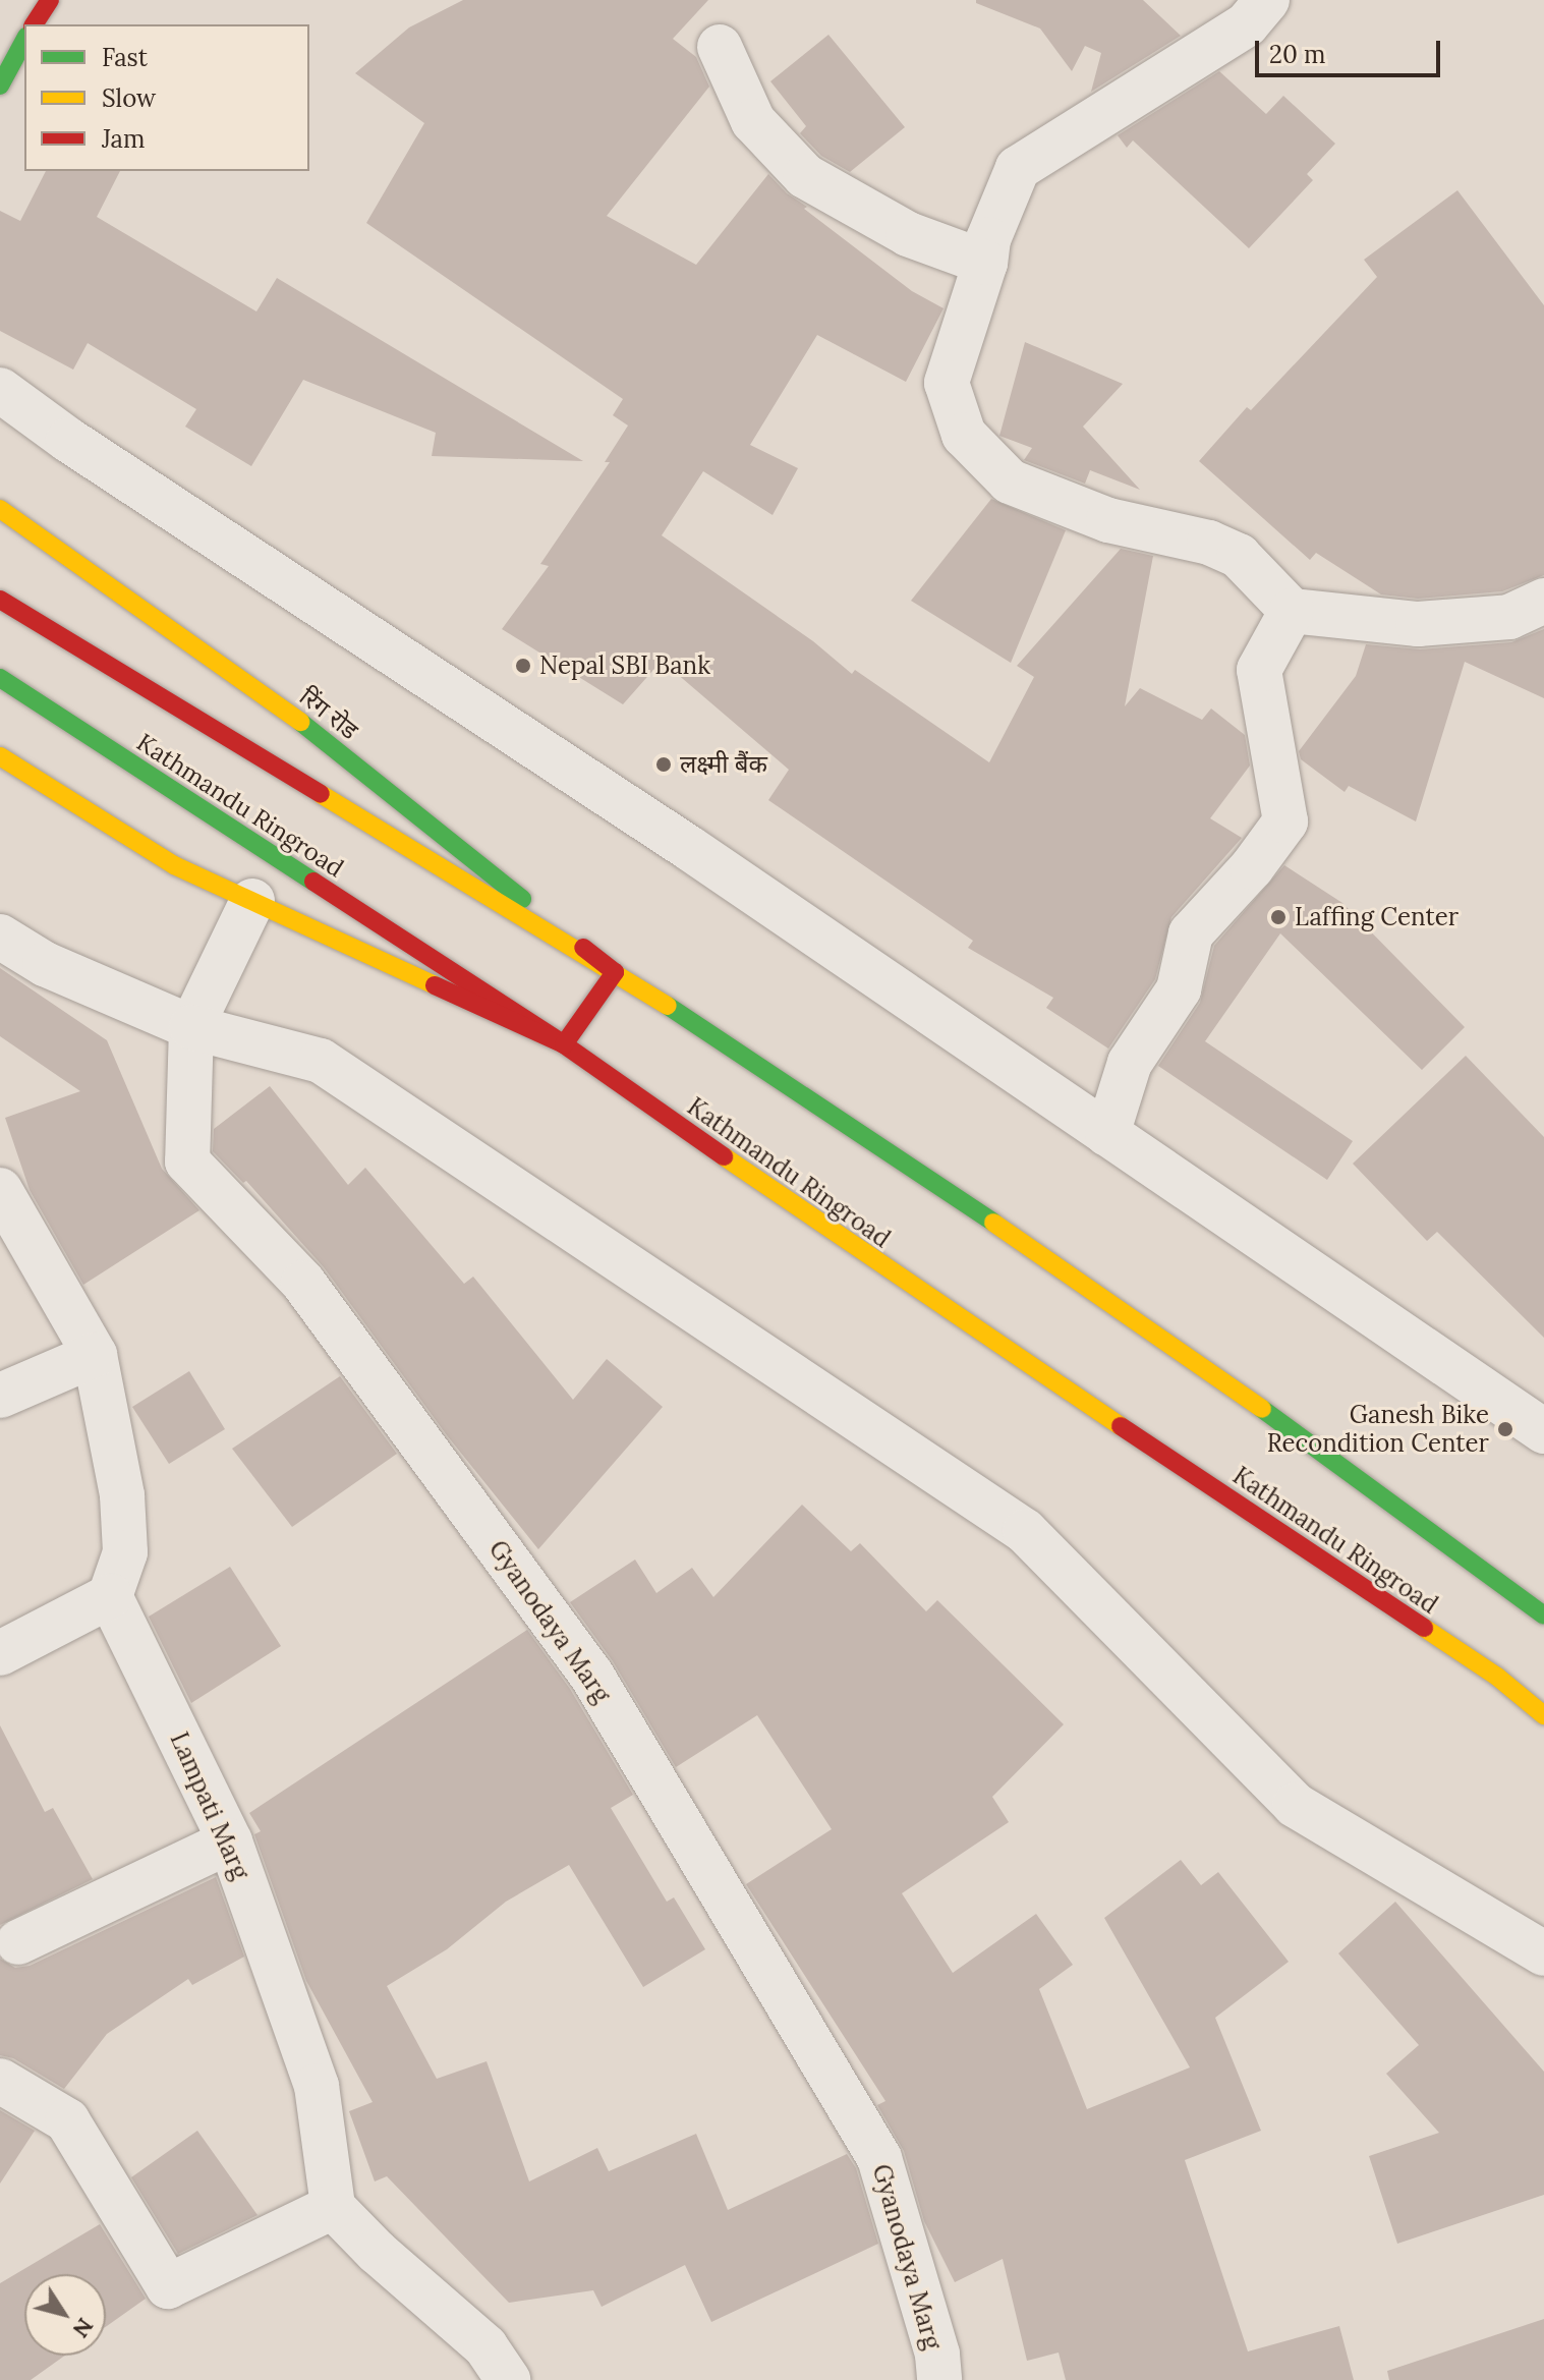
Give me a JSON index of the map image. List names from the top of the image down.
{
  "streets": {
    "main road": ["रिंग रोड", "Kathmandu Ringroad"],
    "street": ["Gyanodaya Marg", "Lampati Marg"]
  },
  "crossings": [
    ["रिंग रोड", "Kathmandu Ringroad"]
  ],
  "places": [
    "Nepal SBI Bank",
    "लक्ष्मी बैंक",
    "Laffing Center",
    "Ganesh Bike Recondition Center"
  ],
  "legend": ["Fast", "Slow", "Jam"],
  "scale_bar": "20 m",
  "north": "bottom right"
}
